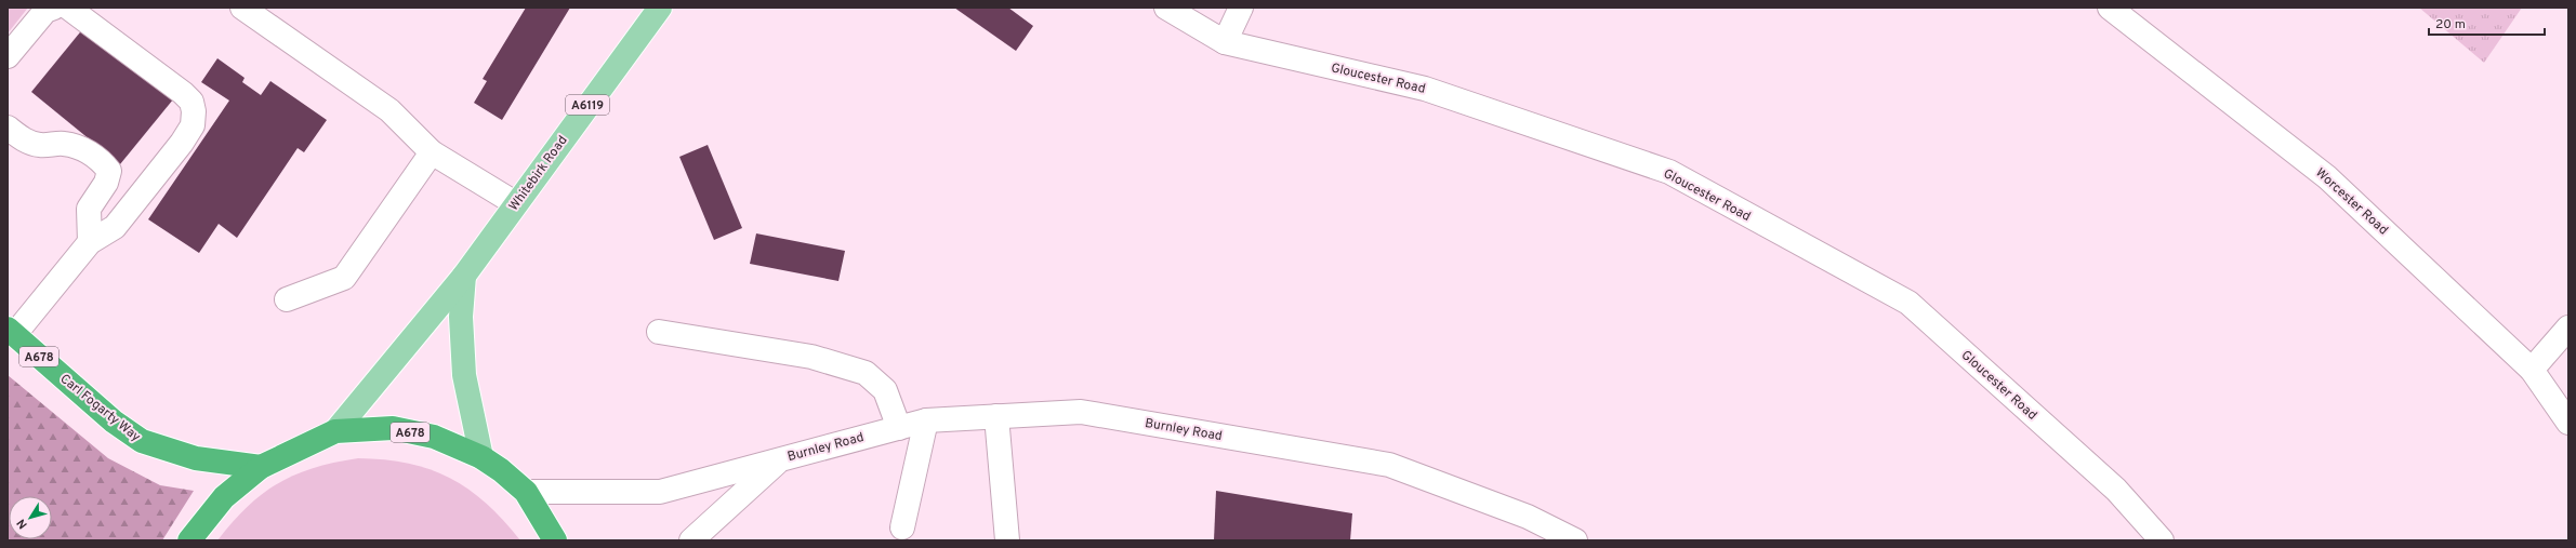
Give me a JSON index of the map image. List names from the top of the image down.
{
  "streets": {
    "highway": ["A678", "Carl Fogarty Way"],
    "main road": ["A6119", "Whitebirk Road"],
    "street": ["Gloucester Road", "Worcester Road", "Burnley Road"]
  },
  "crossings": [
    ["Whitebirk Road", "A678"],
    ["A678", "Carl Fogarty Way"],
    ["A678", "Burnley Road"]
  ],
  "scale_bar": "20 m",
  "north": "bottom left"
}
